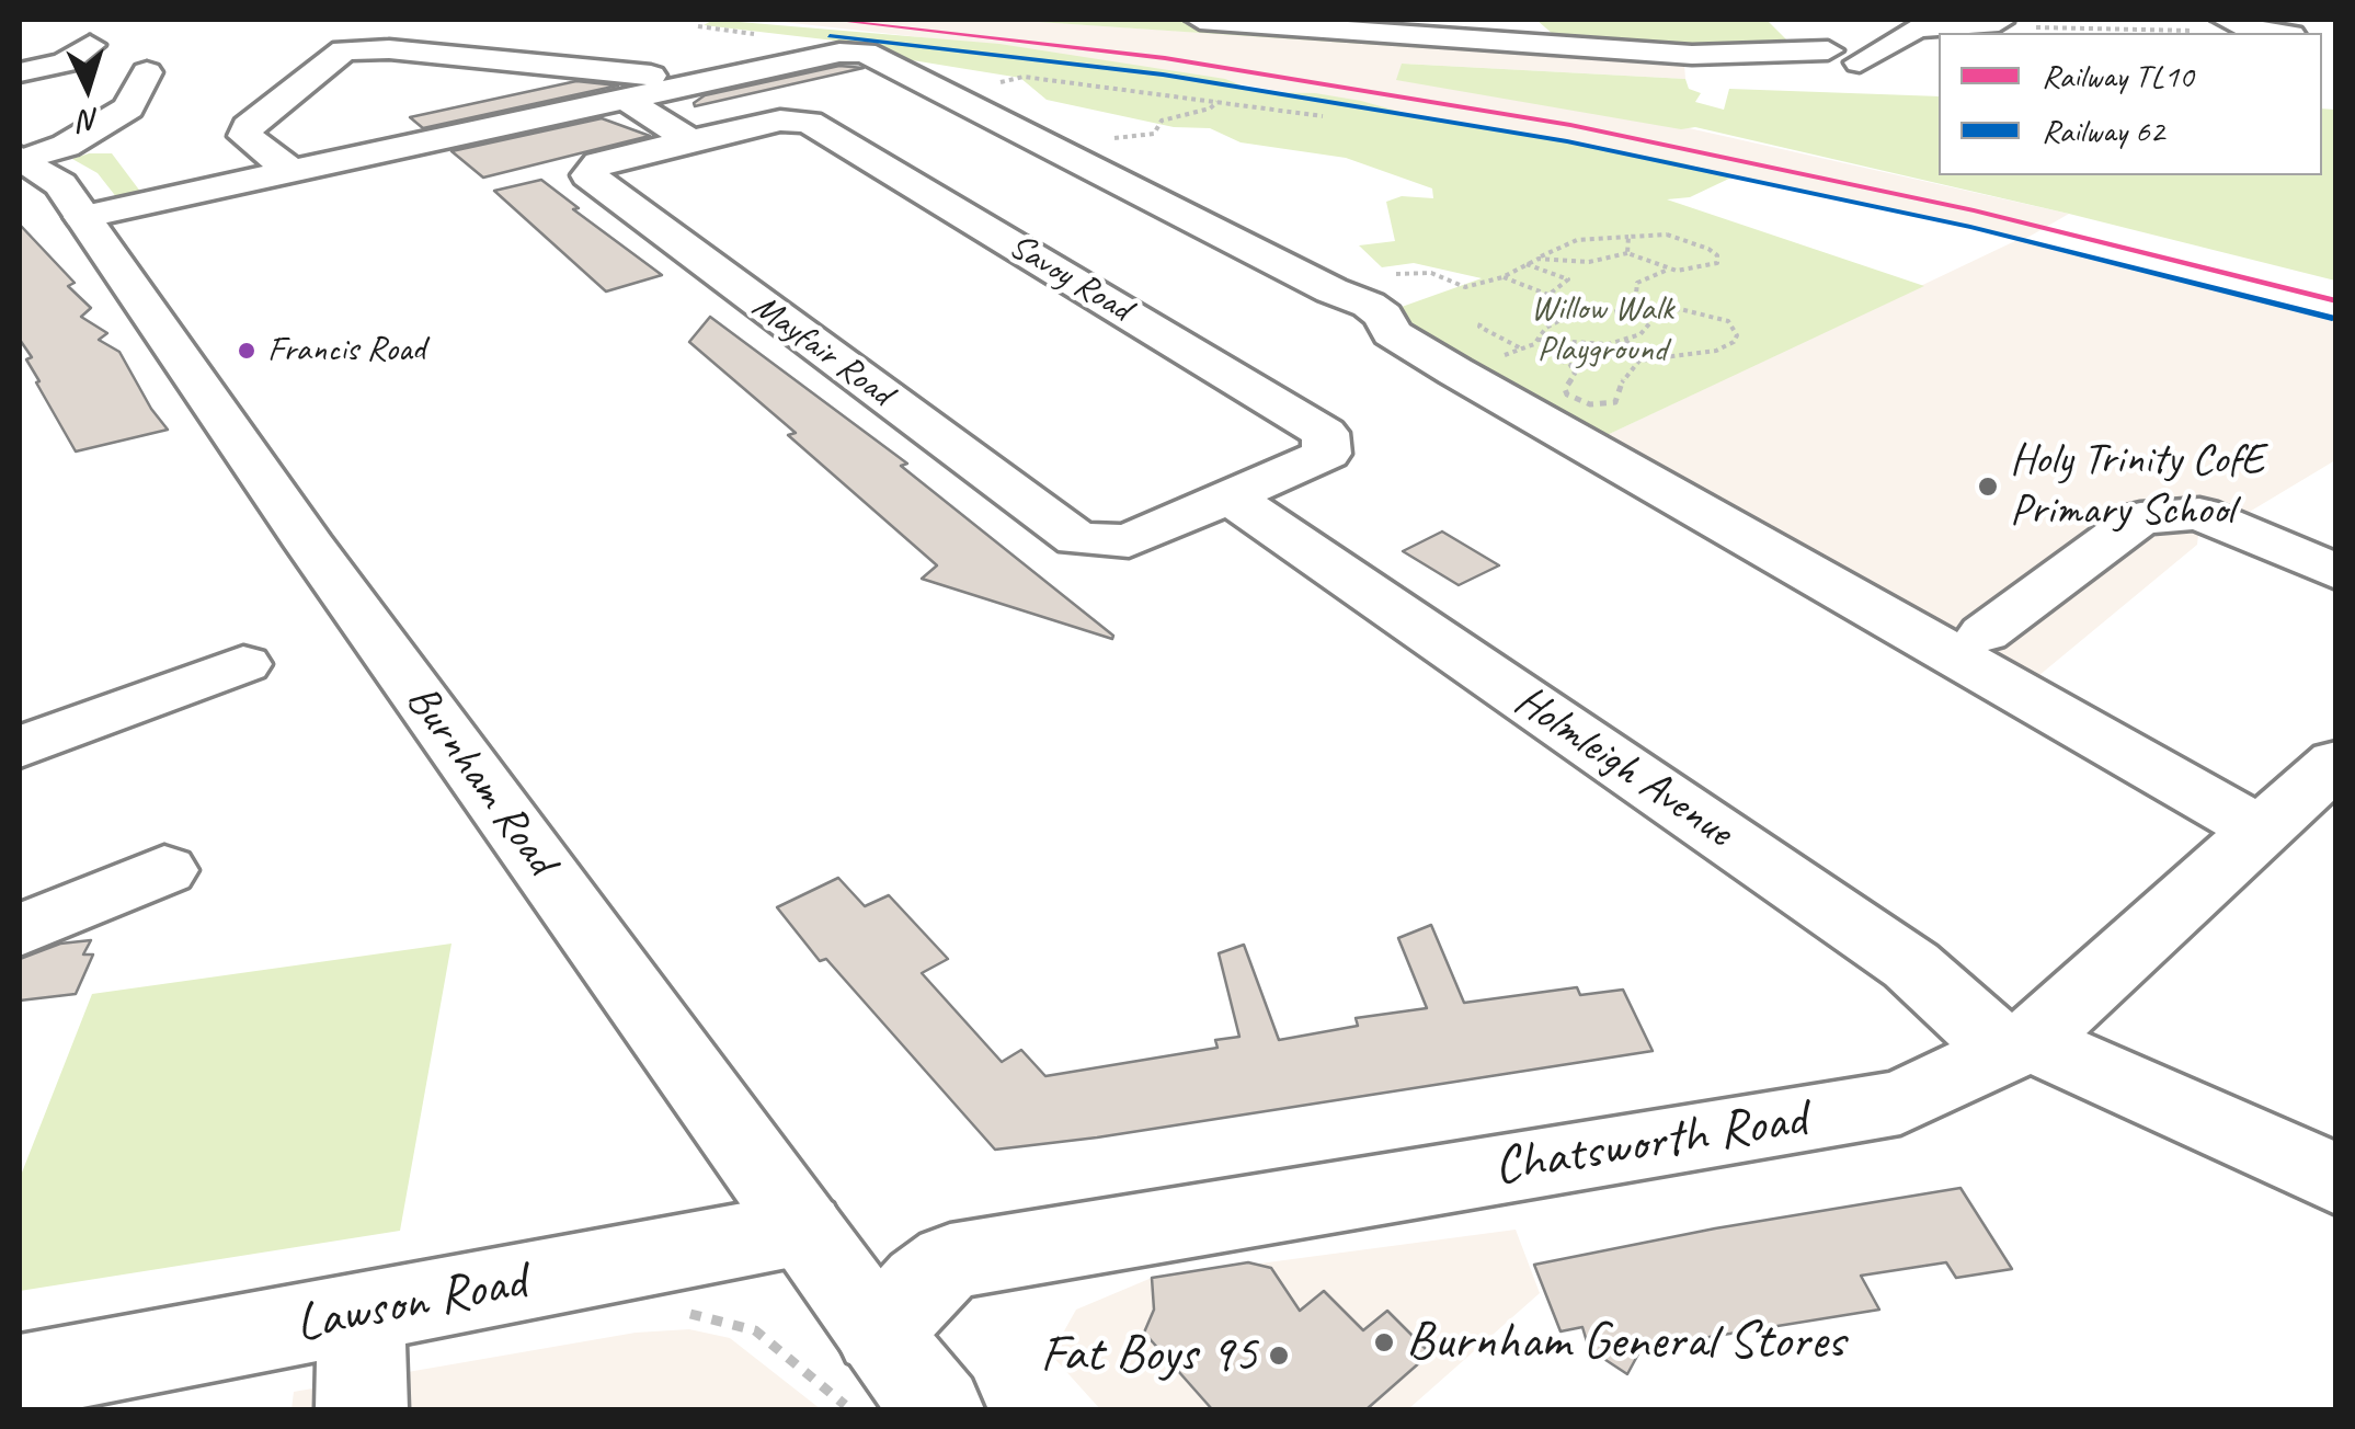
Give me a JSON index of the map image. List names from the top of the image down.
{
  "streets": {
    "street": [
      "Savoy Road",
      "Mayfair Road",
      "Holmleigh Avenue",
      "Burnham Road",
      "Chatsworth Road",
      "Lawson Road"
    ]
  },
  "crossings": [
    ["Savoy Road", "Mayfair Road"],
    ["Savoy Road", "Holmleigh Avenue"],
    ["Mayfair Road", "Holmleigh Avenue"],
    ["Holmleigh Avenue", "Chatsworth Road"],
    ["Burnham Road", "Chatsworth Road"],
    ["Burnham Road", "Lawson Road"]
  ],
  "parks": ["Willow Walk Playground"],
  "places": [
    "Francis Road",
    "Holy Trinity CofE Primary School",
    "Burnham General Stores",
    "Fat Boys 95"
  ],
  "lines": ["rail line TL10", "rail line 62"],
  "legend": ["Railway TL10", "Railway 62"],
  "north": "bottom"
}
